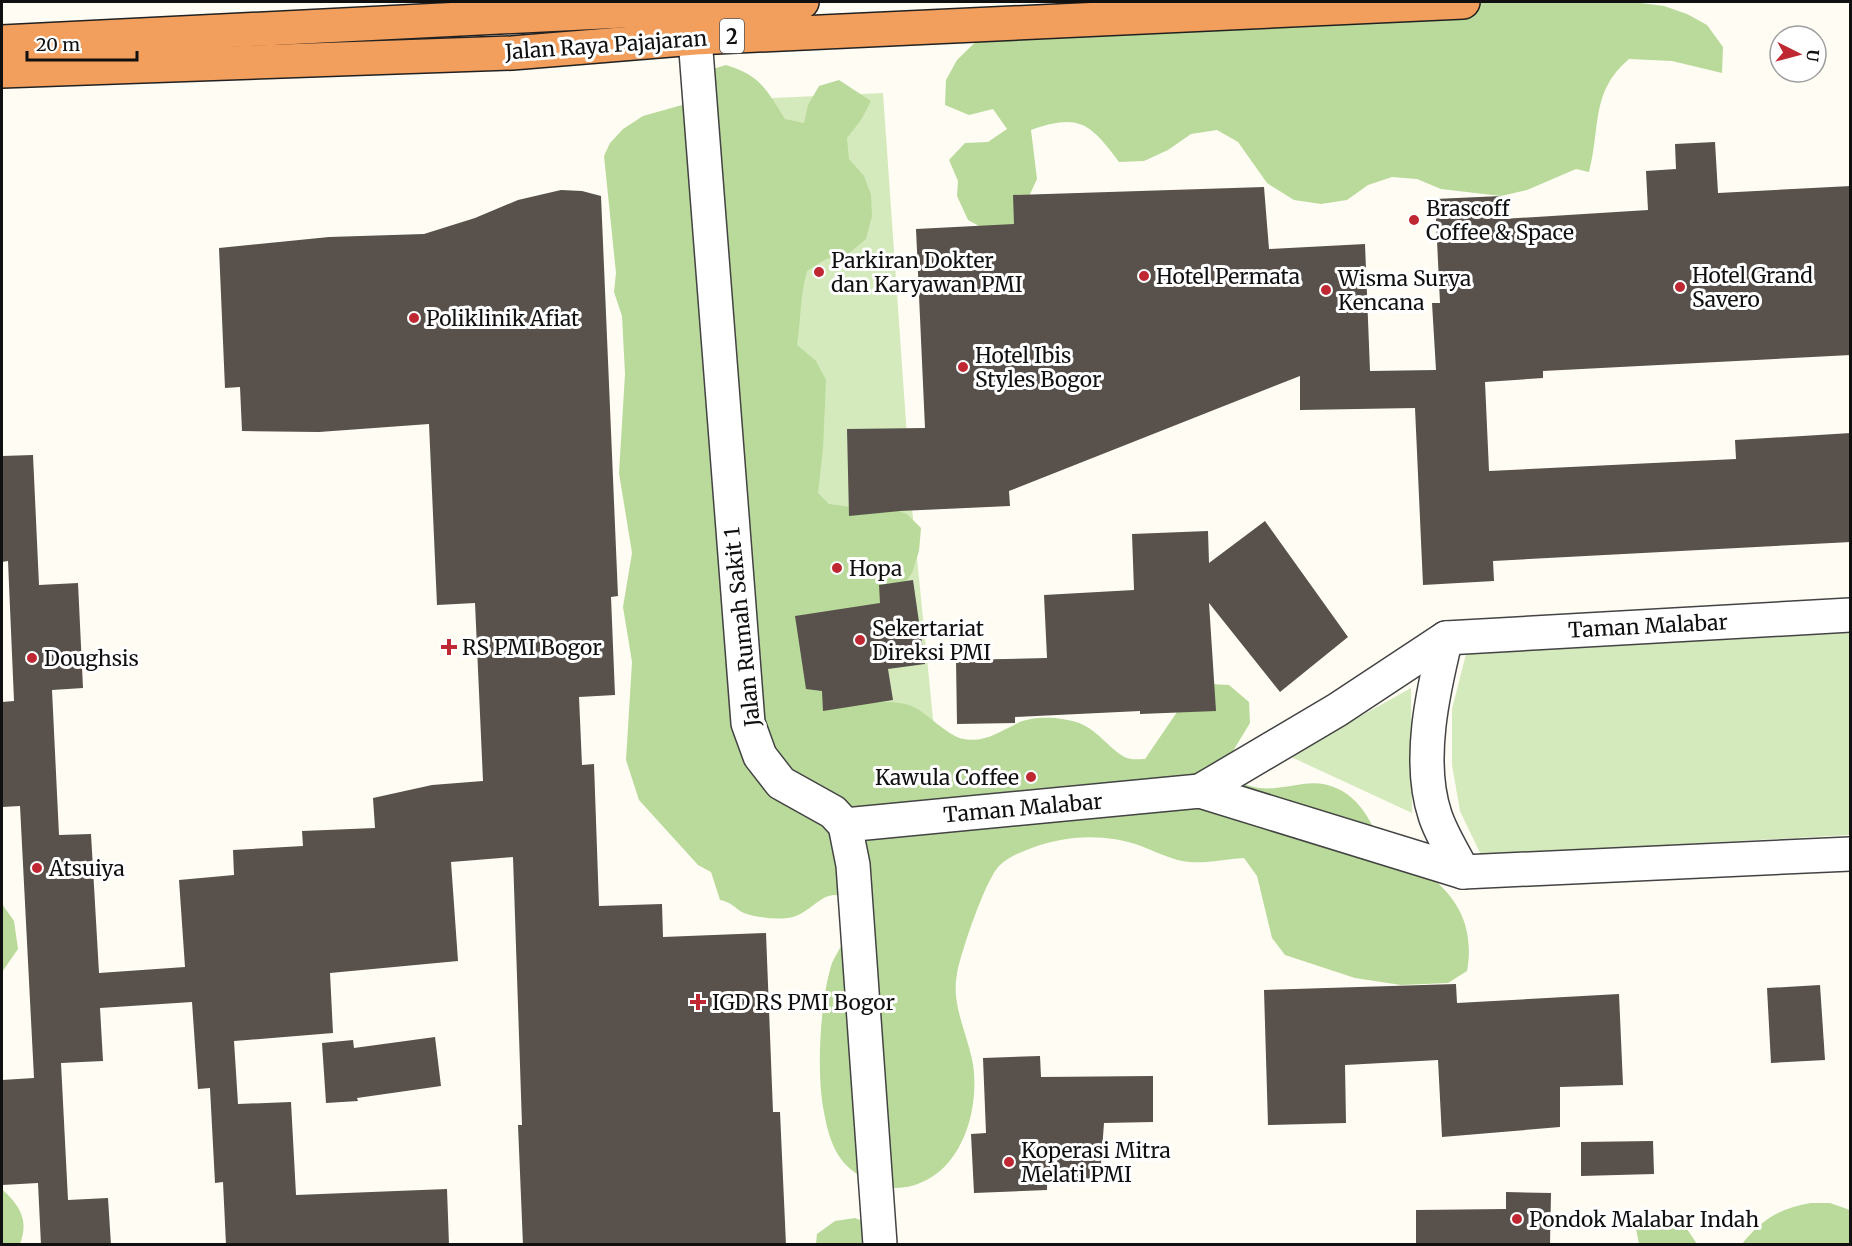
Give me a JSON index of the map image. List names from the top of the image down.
{
  "streets": {
    "highway": ["2", "Jalan Raya Pajajaran"],
    "street": ["Taman Malabar", "Jalan Rumah Sakit 1"]
  },
  "crossings": [
    ["Jalan Raya Pajajaran", "Jalan Rumah Sakit 1"],
    ["Taman Malabar", "Jalan Rumah Sakit 1"]
  ],
  "places": {
    "other": [
      "Brascoff Coffee & Space",
      "Parkiran Dokter dan Karyawan PMI",
      "Hotel Permata",
      "Hotel Grand Savero",
      "Wisma Surya Kencana",
      "Poliklinik Afiat",
      "Hotel Ibis Styles Bogor",
      "Hopa",
      "Sekertariat Direksi PMI",
      "Doughsis",
      "Kawula Coffee",
      "Atsuiya",
      "Koperasi Mitra Melati PMI",
      "Pondok Malabar Indah"
    ],
    "health": ["RS PMI Bogor", "IGD RS PMI Bogor"]
  },
  "scale_bar": "20 m",
  "north": "right"
}
